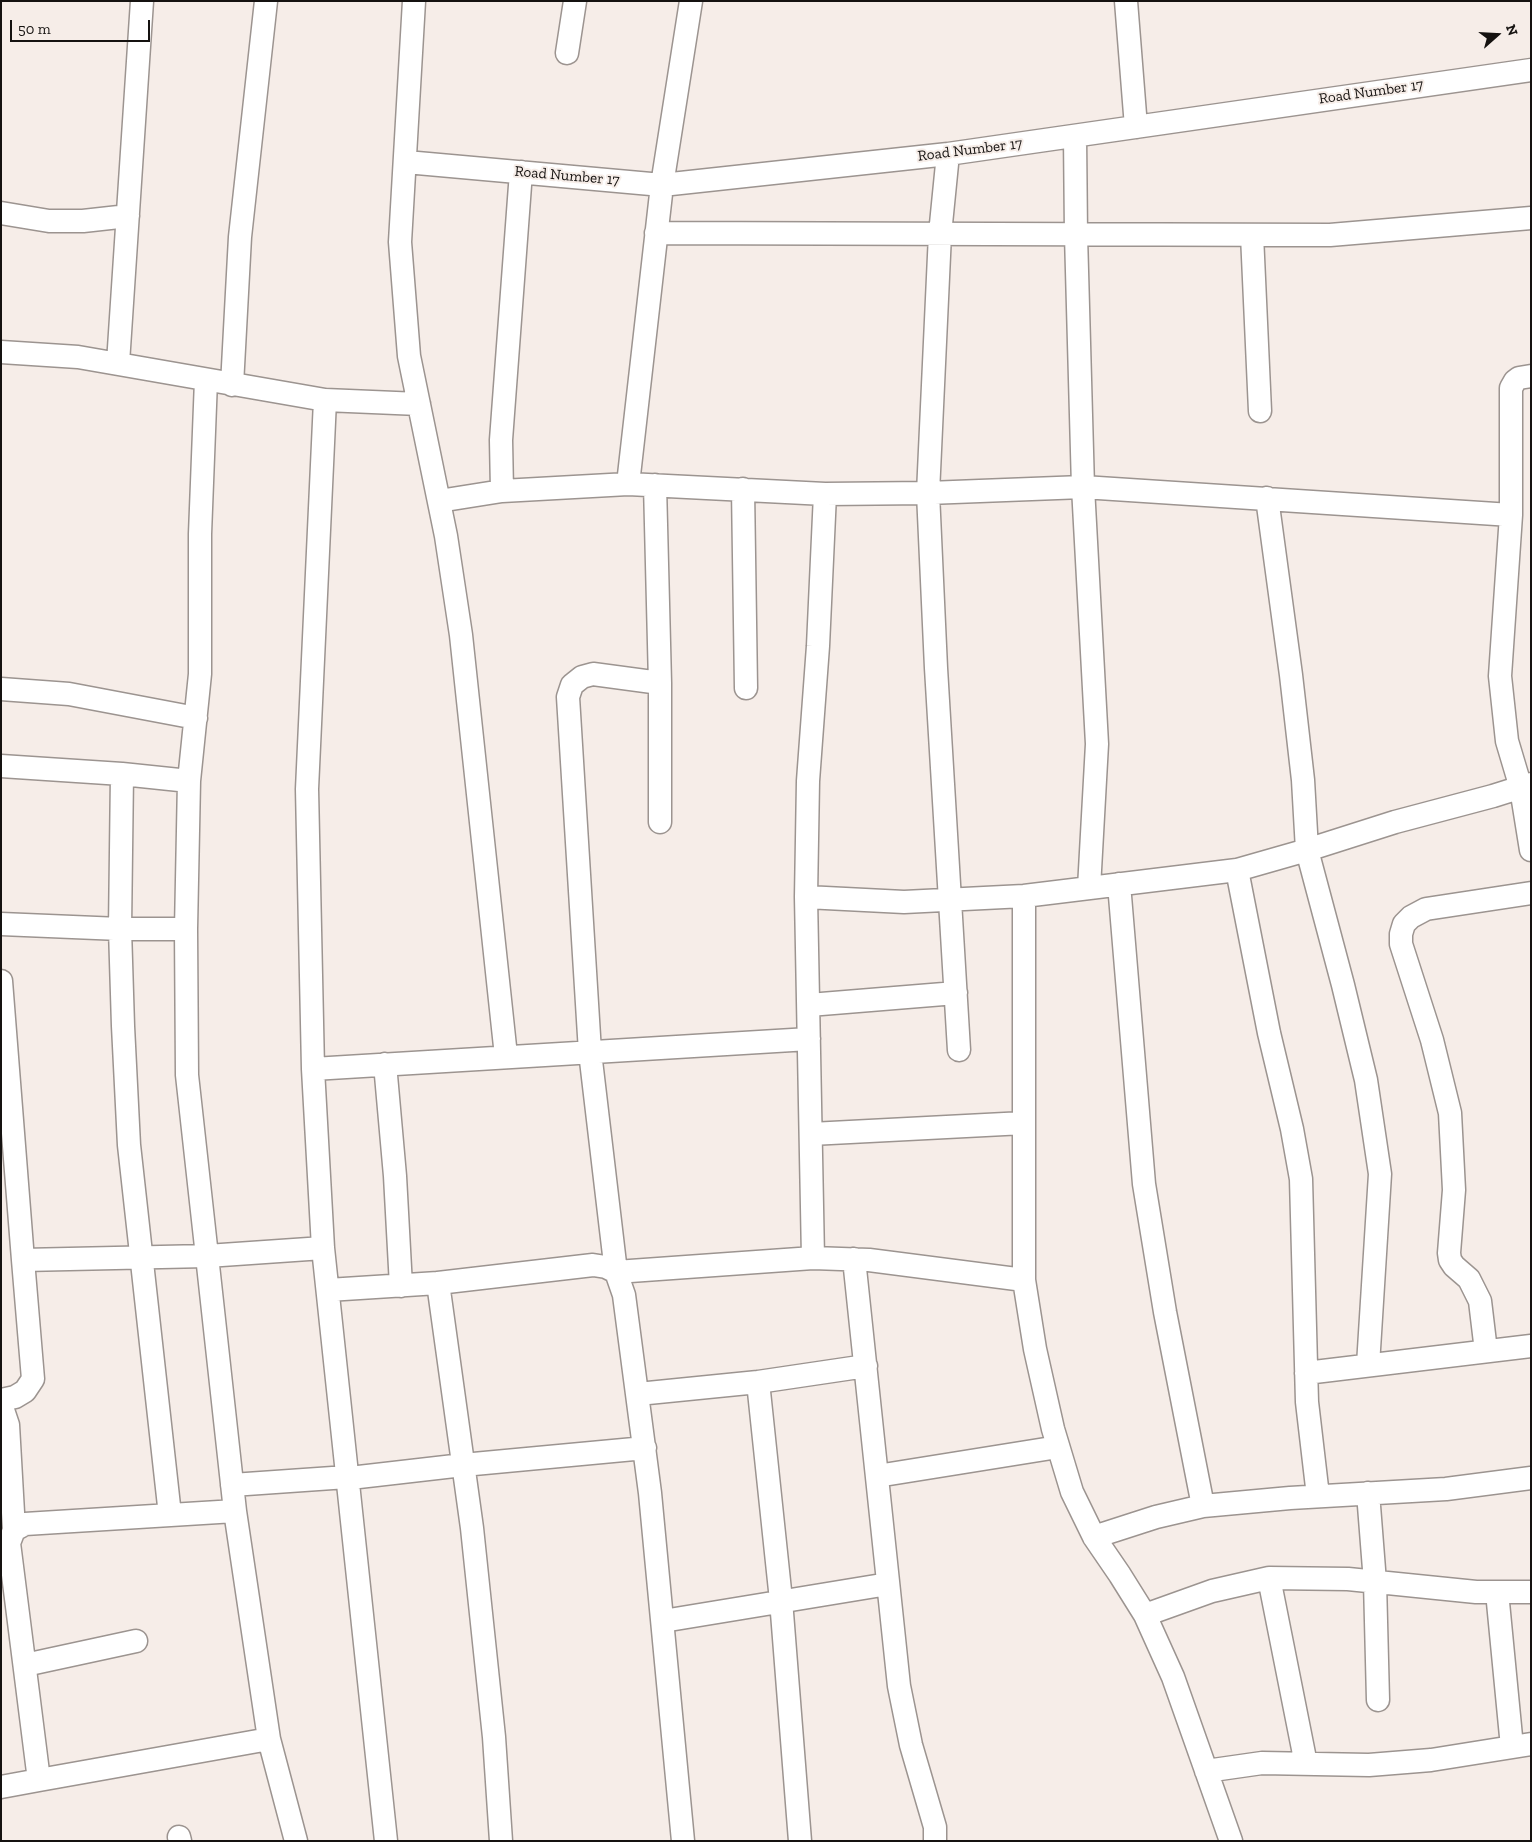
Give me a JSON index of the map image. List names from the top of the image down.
{
  "streets": {
    "street": ["Road Number 17"]
  },
  "scale_bar": "50 m",
  "north": "right"
}
